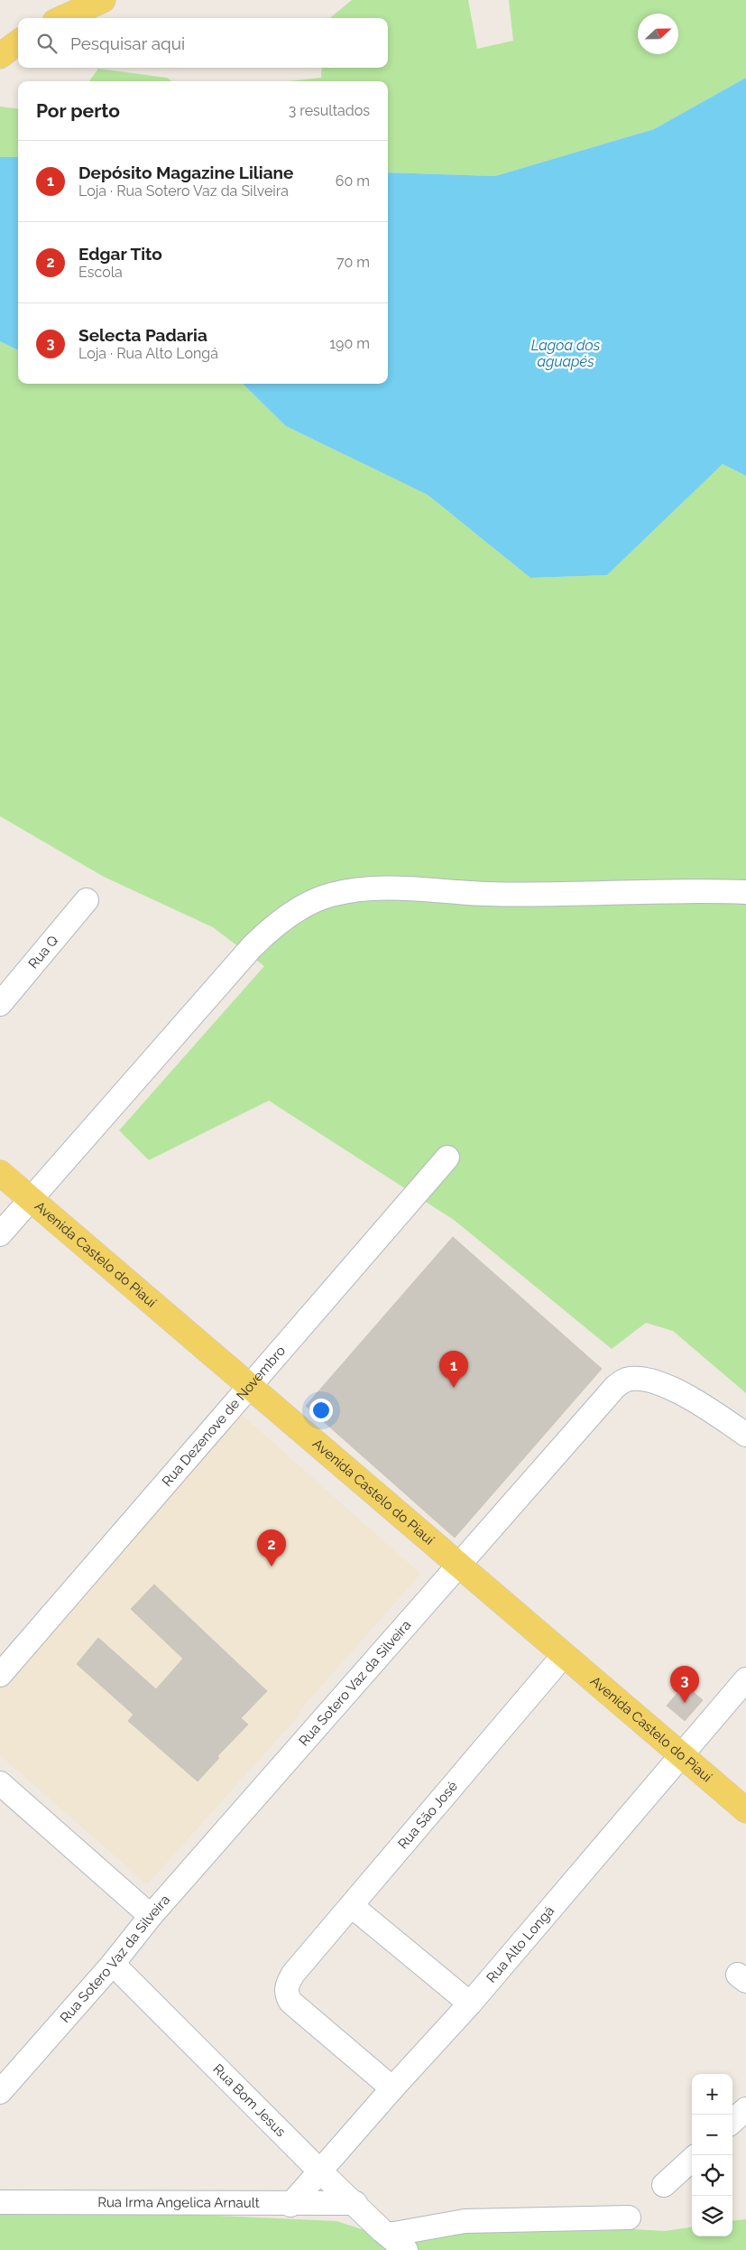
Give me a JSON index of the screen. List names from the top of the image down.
{
  "streets": {
    "main road": ["Avenida Castelo do Piauí"],
    "street": [
      "Rua Q",
      "Rua Dezenove de Novembro",
      "Rua Sotero Vaz da Silveira",
      "Rua São José",
      "Rua Alto Longá",
      "Rua Bom Jesus",
      "Rua Irma Angelica Arnault"
    ]
  },
  "crossings": [
    ["Avenida Castelo do Piauí", "Rua Dezenove de Novembro"],
    ["Avenida Castelo do Piauí", "Rua Sotero Vaz da Silveira"],
    ["Avenida Castelo do Piauí", "Rua São José"],
    ["Avenida Castelo do Piauí", "Rua Alto Longá"],
    ["Rua Sotero Vaz da Silveira", "Rua Bom Jesus"],
    ["Rua São José", "Rua Alto Longá"],
    ["Rua Alto Longá", "Rua Bom Jesus"],
    ["Rua Alto Longá", "Rua Irma Angelica Arnault"],
    ["Rua Bom Jesus", "Rua Irma Angelica Arnault"]
  ],
  "water": ["Lagoa dos aguapés"],
  "north": "right",
  "page": {
    "search": "Pesquisar aqui",
    "heading": ["Por perto", "3 resultados"],
    "list": [
      {
        "mark": "1",
        "name": "Depósito Magazine Liliane",
        "note": "Loja · Rua Sotero Vaz da Silveira",
        "value": "60 m"
      },
      {
        "mark": "2",
        "name": "Edgar Tito",
        "note": "Escola",
        "value": "70 m"
      },
      {
        "mark": "3",
        "name": "Selecta Padaria",
        "note": "Loja · Rua Alto Longá",
        "value": "190 m"
      }
    ],
    "pins": ["1", "2", "3"],
    "map_buttons": ["+", "−"]
  }
}
